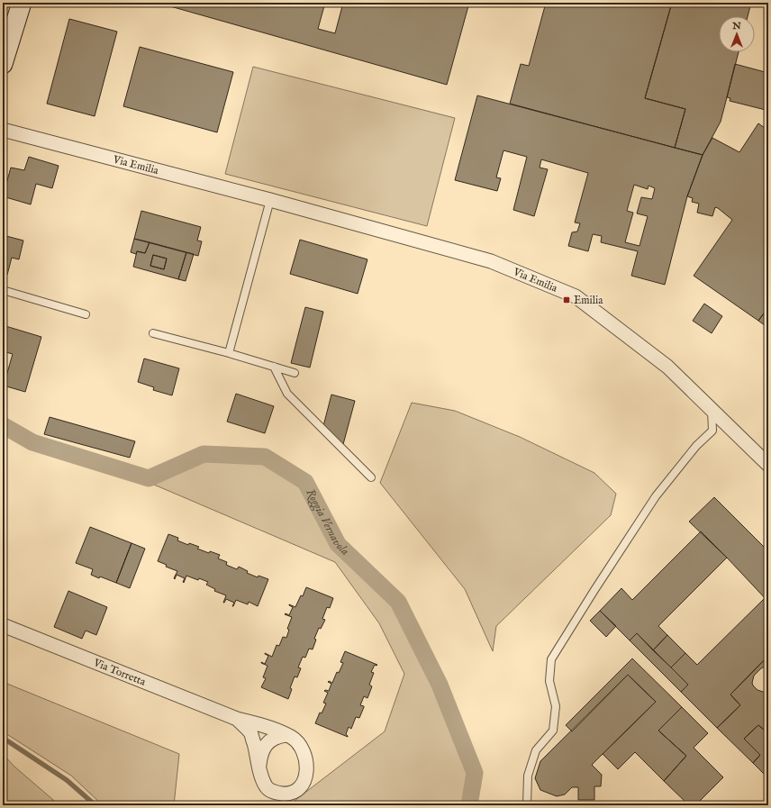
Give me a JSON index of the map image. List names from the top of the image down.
{
  "streets": {
    "street": ["Via Emilia", "Via Torretta"]
  },
  "water": ["Roggia Vernavola"],
  "places": {
    "transit": ["Emilia"]
  },
  "north": "top"
}
